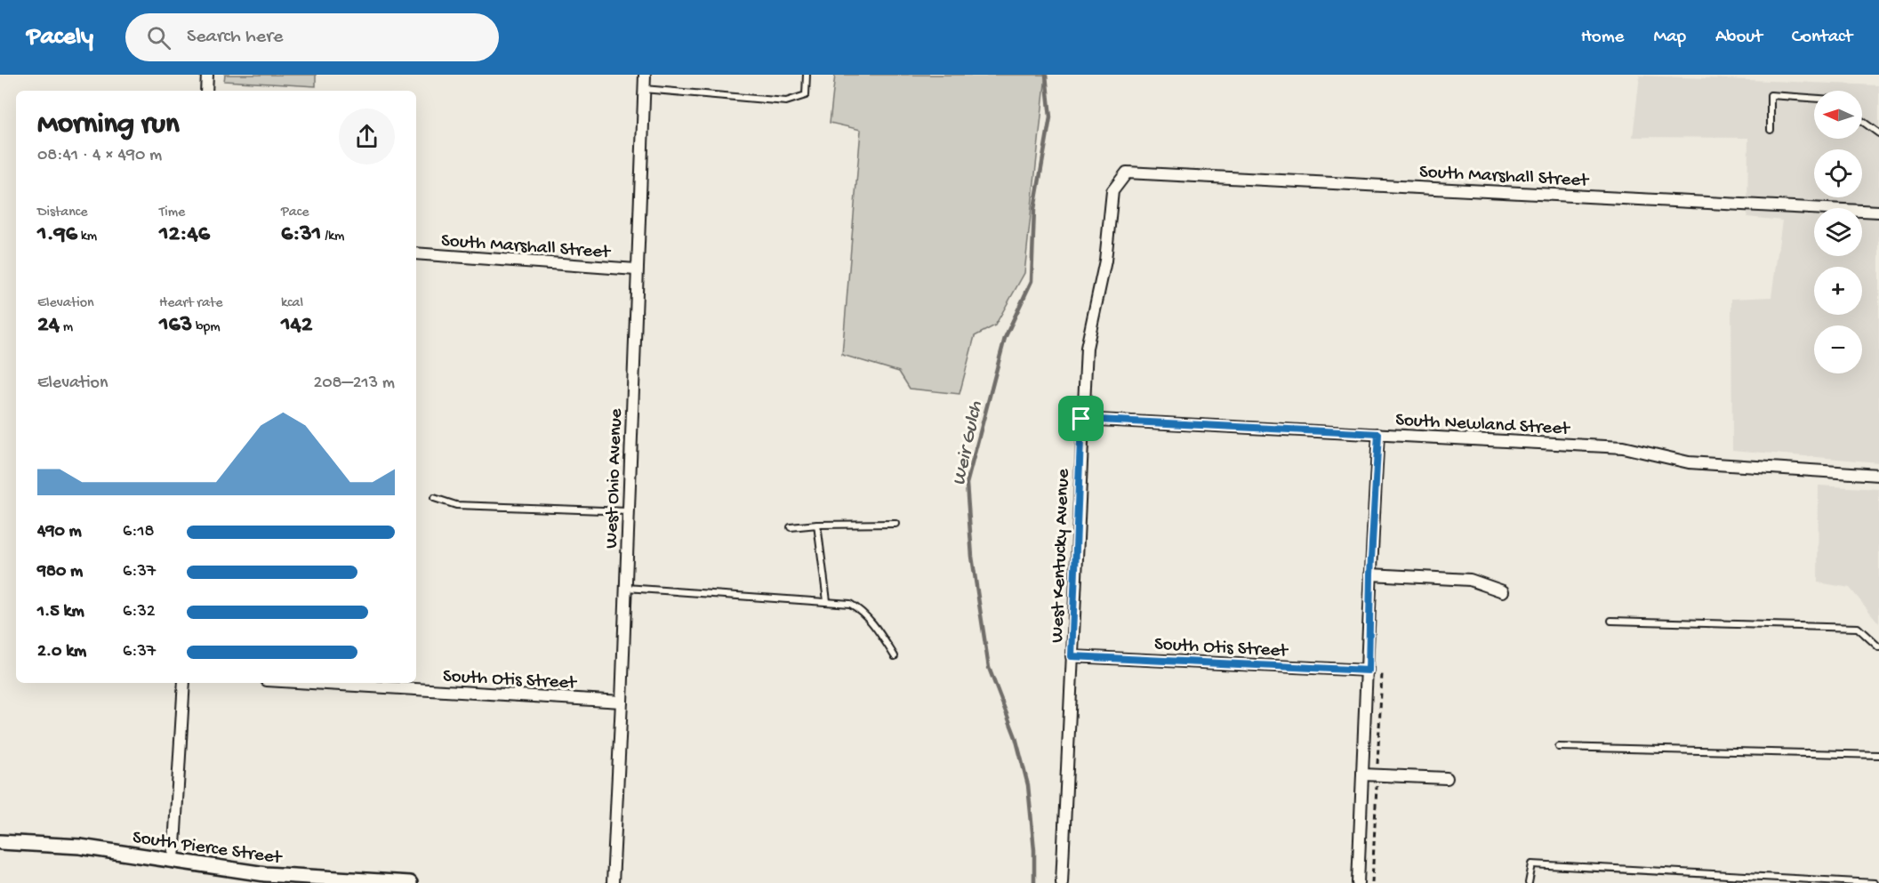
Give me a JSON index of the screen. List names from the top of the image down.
{
  "streets": {
    "street": [
      "South Marshall Street",
      "South Newland Street",
      "West Ohio Avenue",
      "West Kentucky Avenue",
      "South Otis Street",
      "South Pierce Street"
    ]
  },
  "crossings": [
    ["South Marshall Street", "West Ohio Avenue"],
    ["South Marshall Street", "West Kentucky Avenue"],
    ["South Newland Street", "West Kentucky Avenue"],
    ["West Ohio Avenue", "South Otis Street"],
    ["West Kentucky Avenue", "South Otis Street"]
  ],
  "water": ["Weir Gulch"],
  "north": "left",
  "page": {
    "header": "Pacely",
    "search": "Search here",
    "nav": [
      "Home",
      "Map",
      "About",
      "Contact"
    ],
    "map_buttons": ["+", "−"],
    "heading": ["Morning run", "08:41 · 4 × 490 m"],
    "stats": [
      ["Distance", "1.96 km"],
      ["Time", "12:46"],
      ["Pace", "6:31 /km"],
      ["Elevation", "24 m"],
      ["Heart rate", "163 bpm"],
      ["kcal", "142"]
    ],
    "chart": ["Elevation", "208–213 m"],
    "list": [
      {
        "name": "490 m",
        "note": "6:18"
      },
      {
        "name": "980 m",
        "note": "6:37"
      },
      {
        "name": "1.5 km",
        "note": "6:32"
      },
      {
        "name": "2.0 km",
        "note": "6:37"
      }
    ]
  }
}
